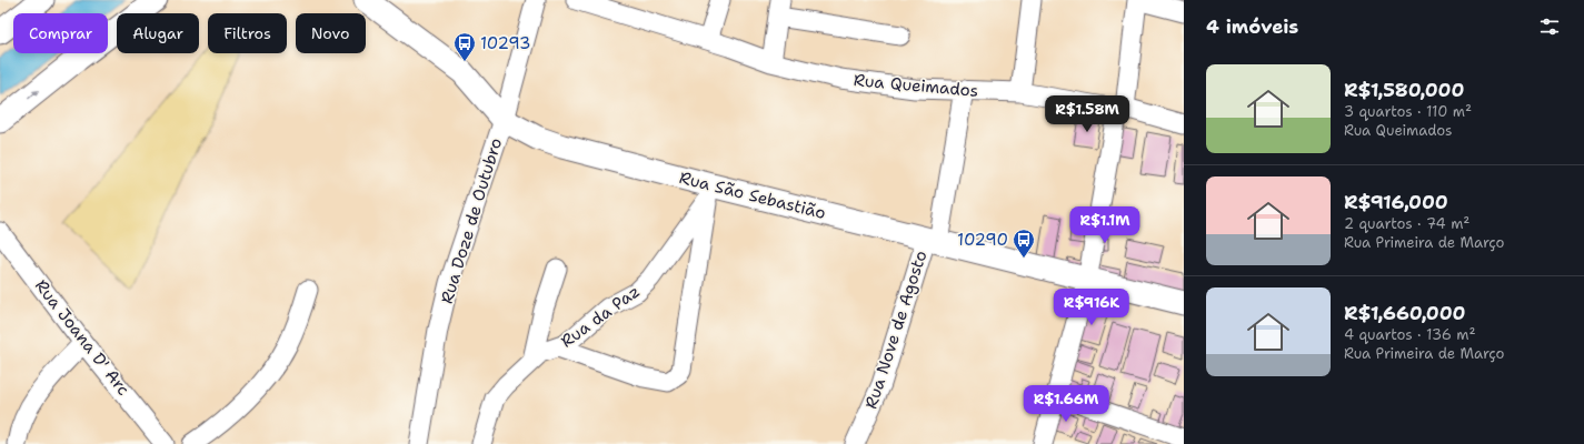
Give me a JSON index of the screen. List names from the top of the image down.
{
  "streets": {
    "street": [
      "Rua Queimados",
      "Rua São Sebastião",
      "Rua Doze de Outubro",
      "Rua da Paz",
      "Rua Nove de Agosto",
      "Rua Joana D' Arc"
    ]
  },
  "crossings": [
    ["Rua Queimados", "Rua Nove de Agosto"],
    ["Rua São Sebastião", "Rua Doze de Outubro"],
    ["Rua São Sebastião", "Rua da Paz"],
    ["Rua São Sebastião", "Rua Nove de Agosto"]
  ],
  "places": {
    "bus stop": ["10293", "10290"]
  },
  "page": {
    "heading": "4 imóveis",
    "chip": [
      "Comprar",
      "Alugar",
      "Filtros",
      "Novo"
    ],
    "list": [
      {
        "name": "R$1,580,000",
        "note": "3 quartos · 110 m² · Rua Queimados"
      },
      {
        "name": "R$916,000",
        "note": "2 quartos · 74 m² · Rua Primeira de Março"
      },
      {
        "name": "R$1,660,000",
        "note": "4 quartos · 136 m² · Rua Primeira de Março"
      }
    ],
    "price": [
      "R$1.58M",
      "R$1.1M",
      "R$916K",
      "R$1.66M"
    ]
  }
}
